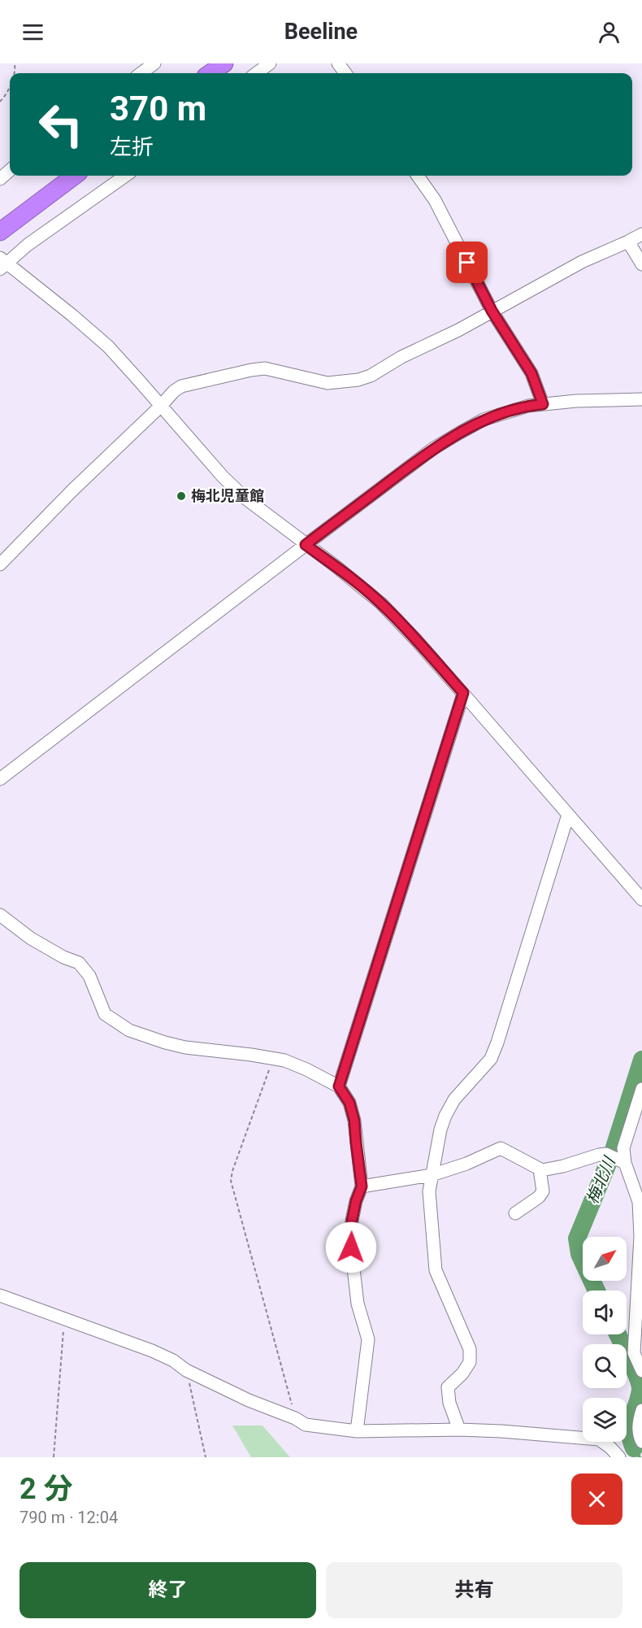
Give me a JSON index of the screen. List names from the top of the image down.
{
  "water": ["梅北川"],
  "places": ["梅北児童館"],
  "north": "top right",
  "page": {
    "header": "Beeline",
    "turn": ["370 m", "左折"],
    "heading": ["2 分", "790 m · 12:04"],
    "buttons": ["終了", "共有"]
  }
}
